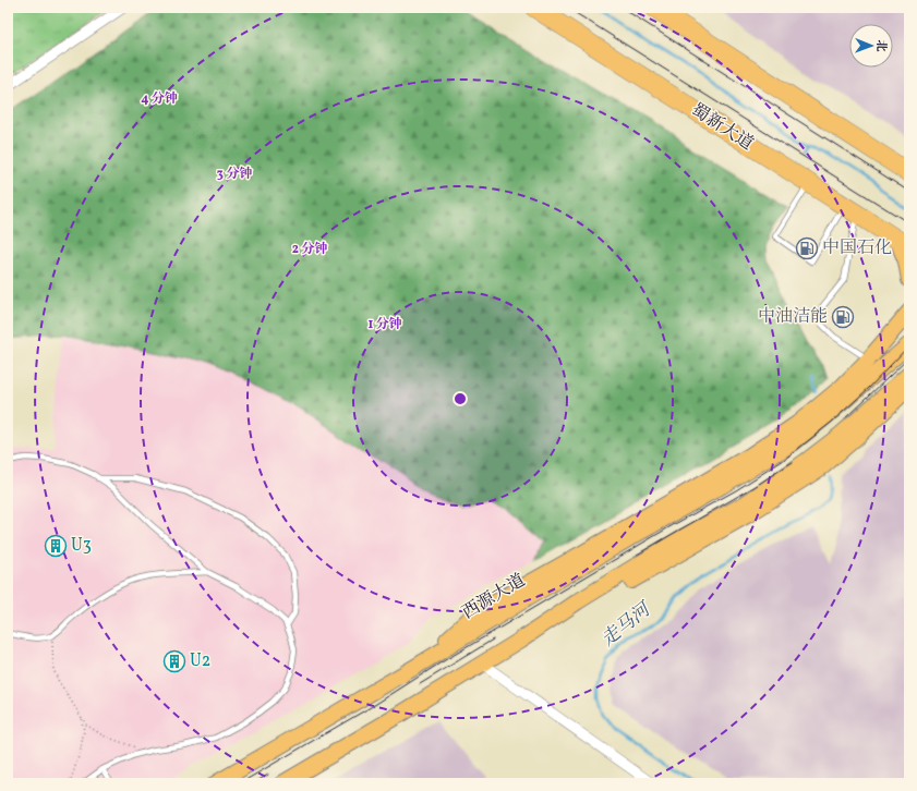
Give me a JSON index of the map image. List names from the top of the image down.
{
  "streets": {
    "highway": ["蜀新大道"],
    "main road": ["西源大道"]
  },
  "water": ["走马河"],
  "places": {
    "fuel station": ["中国石化", "中油洁能"],
    "building": ["U3", "U2"]
  },
  "north": "right",
  "rings": [
    "4 分钟",
    "3 分钟",
    "2 分钟",
    "1 分钟"
  ]
}
